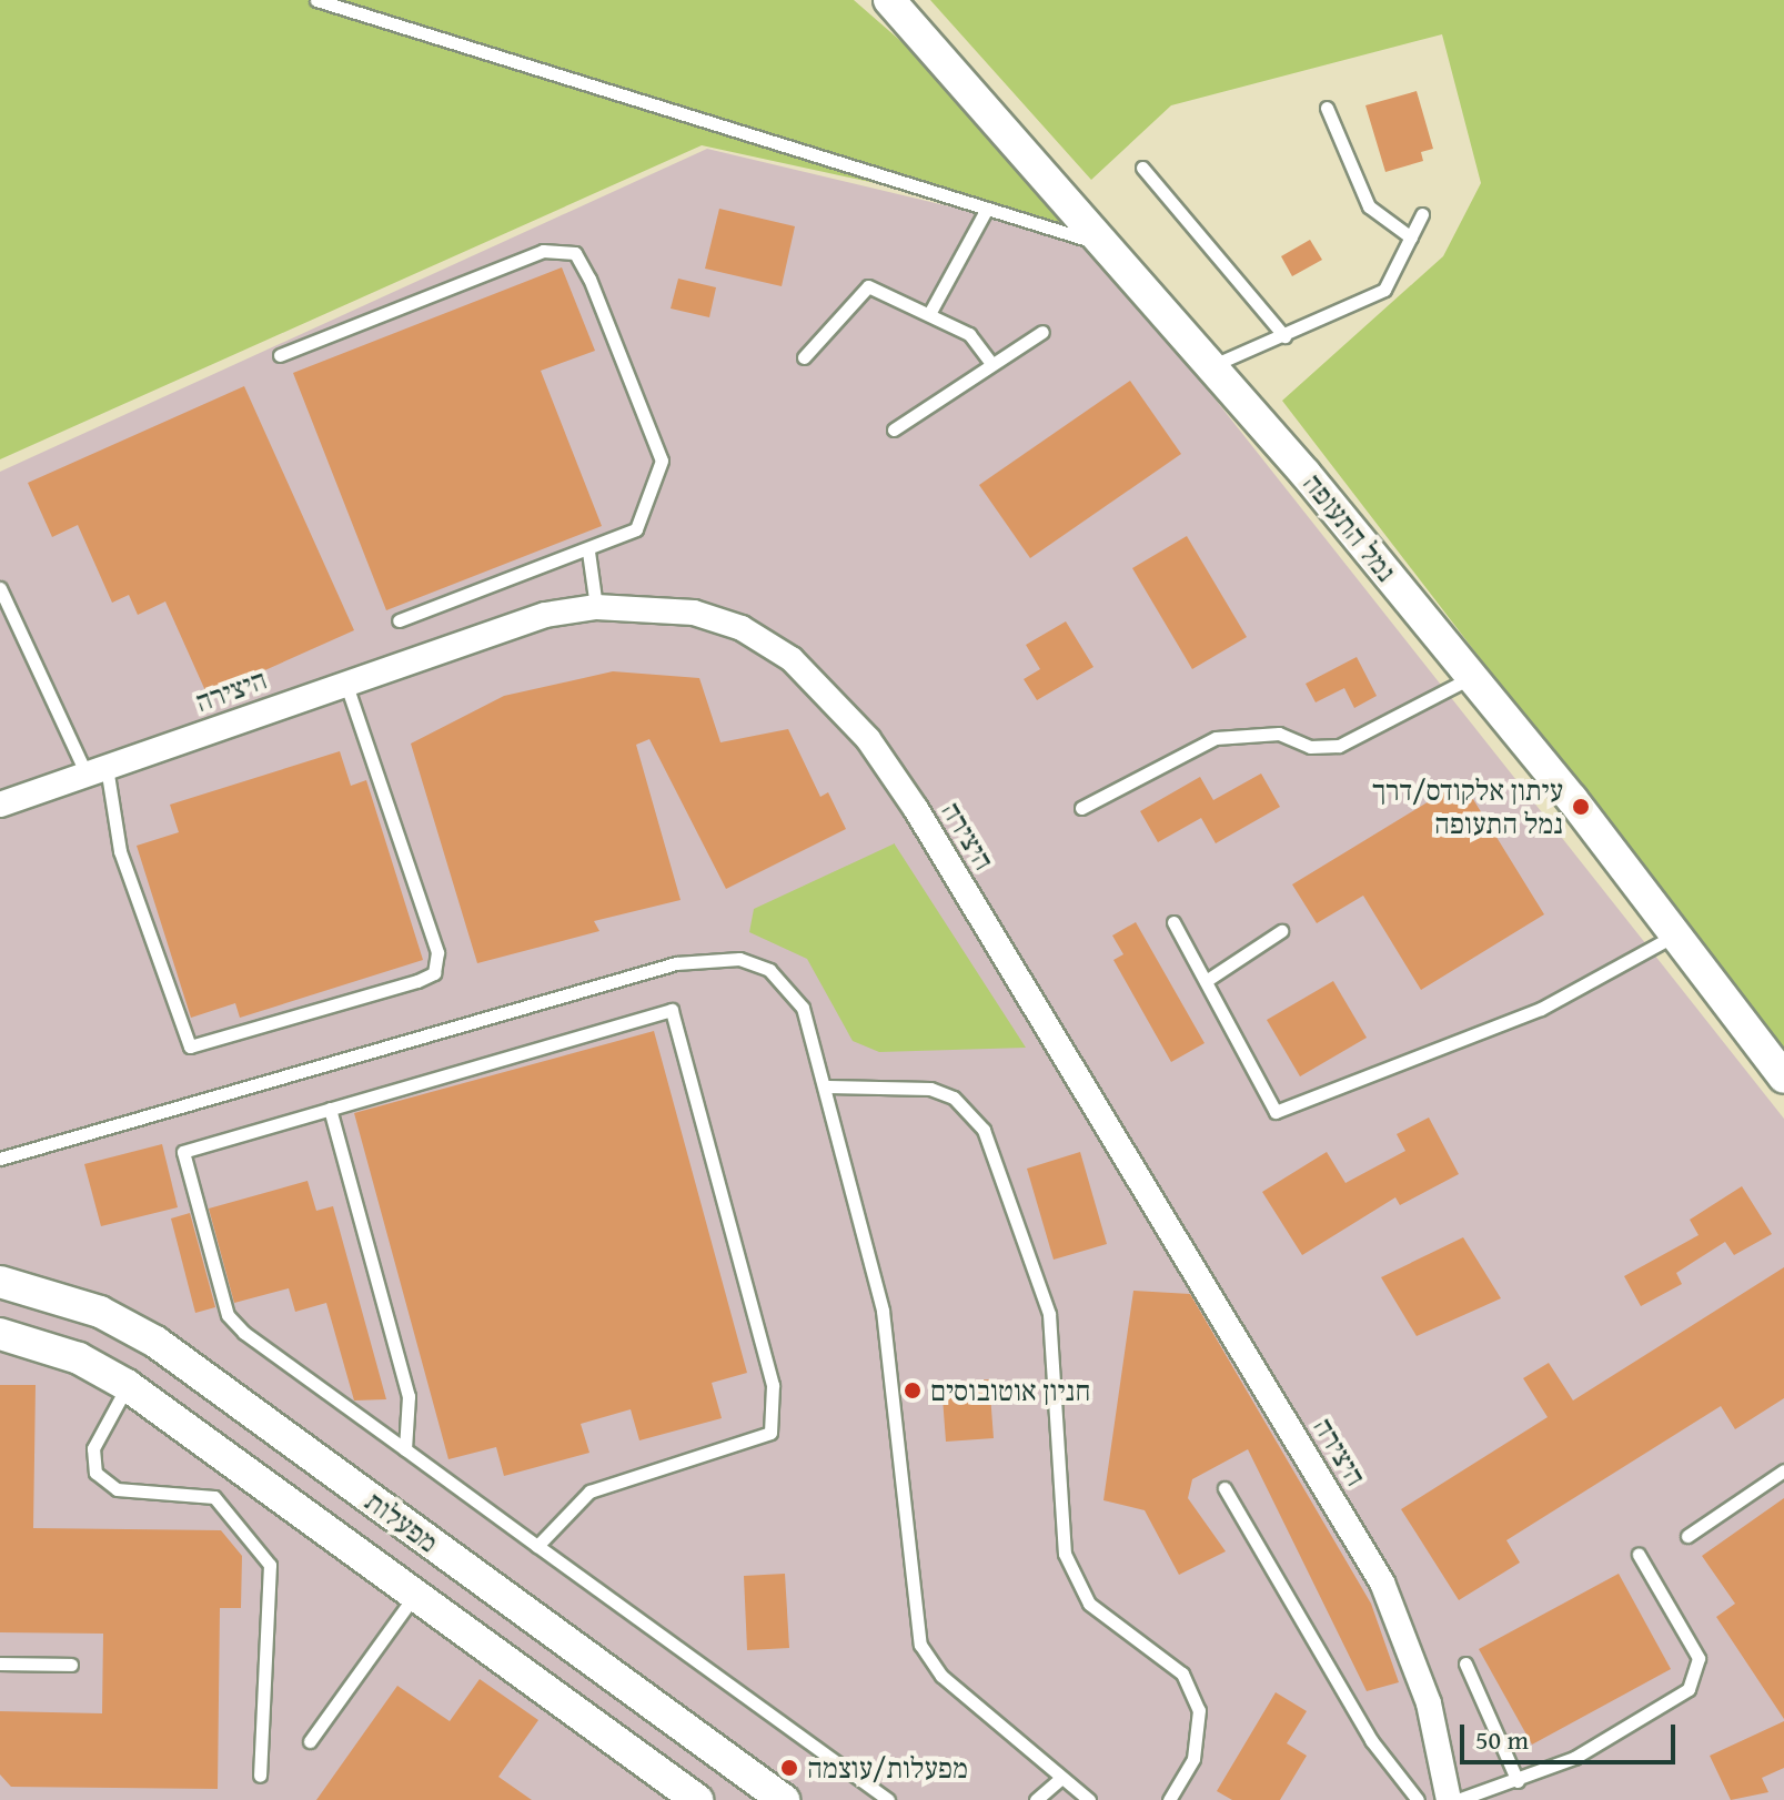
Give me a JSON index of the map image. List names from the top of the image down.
{
  "streets": {
    "street": ["נמל התעופה", "היצירה", "מפעלות"]
  },
  "places": ["עיתון אלקודס/דרך נמל התעופה", "חניון אוטובוסים", "מפעלות/עוצמה"],
  "scale_bar": "50 m"
}
